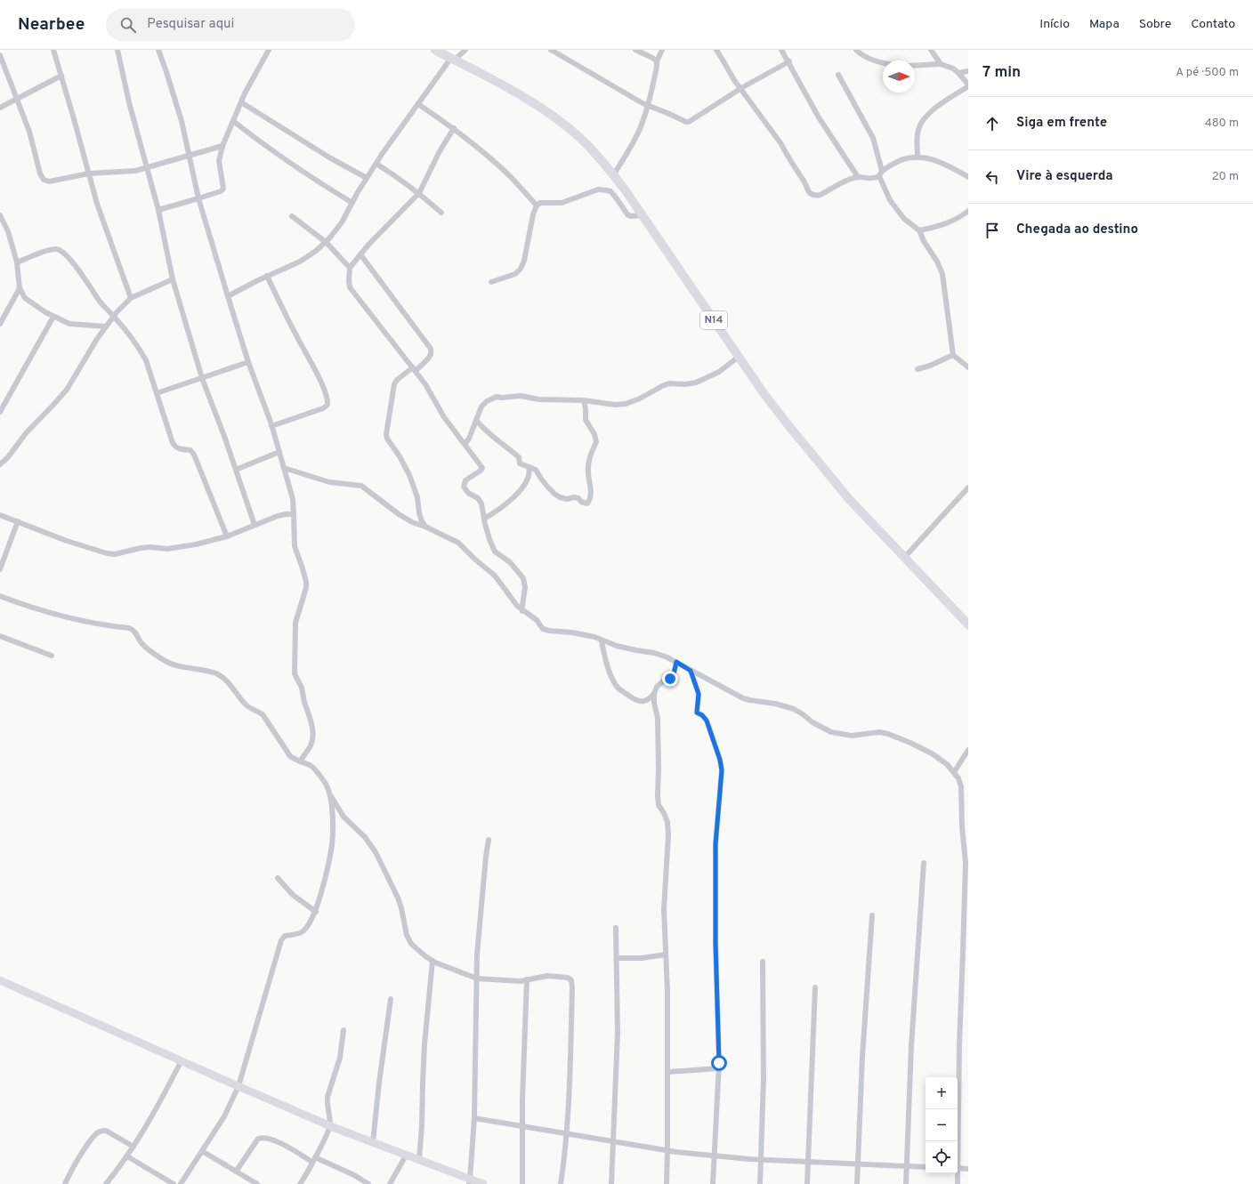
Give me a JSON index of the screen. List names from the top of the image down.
{
  "streets": {
    "main road": ["N14"]
  },
  "north": "right",
  "page": {
    "header": "Nearbee",
    "search": "Pesquisar aqui",
    "nav": [
      "Início",
      "Mapa",
      "Sobre",
      "Contato"
    ],
    "heading": ["7 min", "A pé · 500 m"],
    "list": [
      ["Siga em frente", "480 m"],
      ["Vire à esquerda", "20 m"],
      "Chegada ao destino"
    ],
    "map_buttons": ["+", "−"]
  }
}
